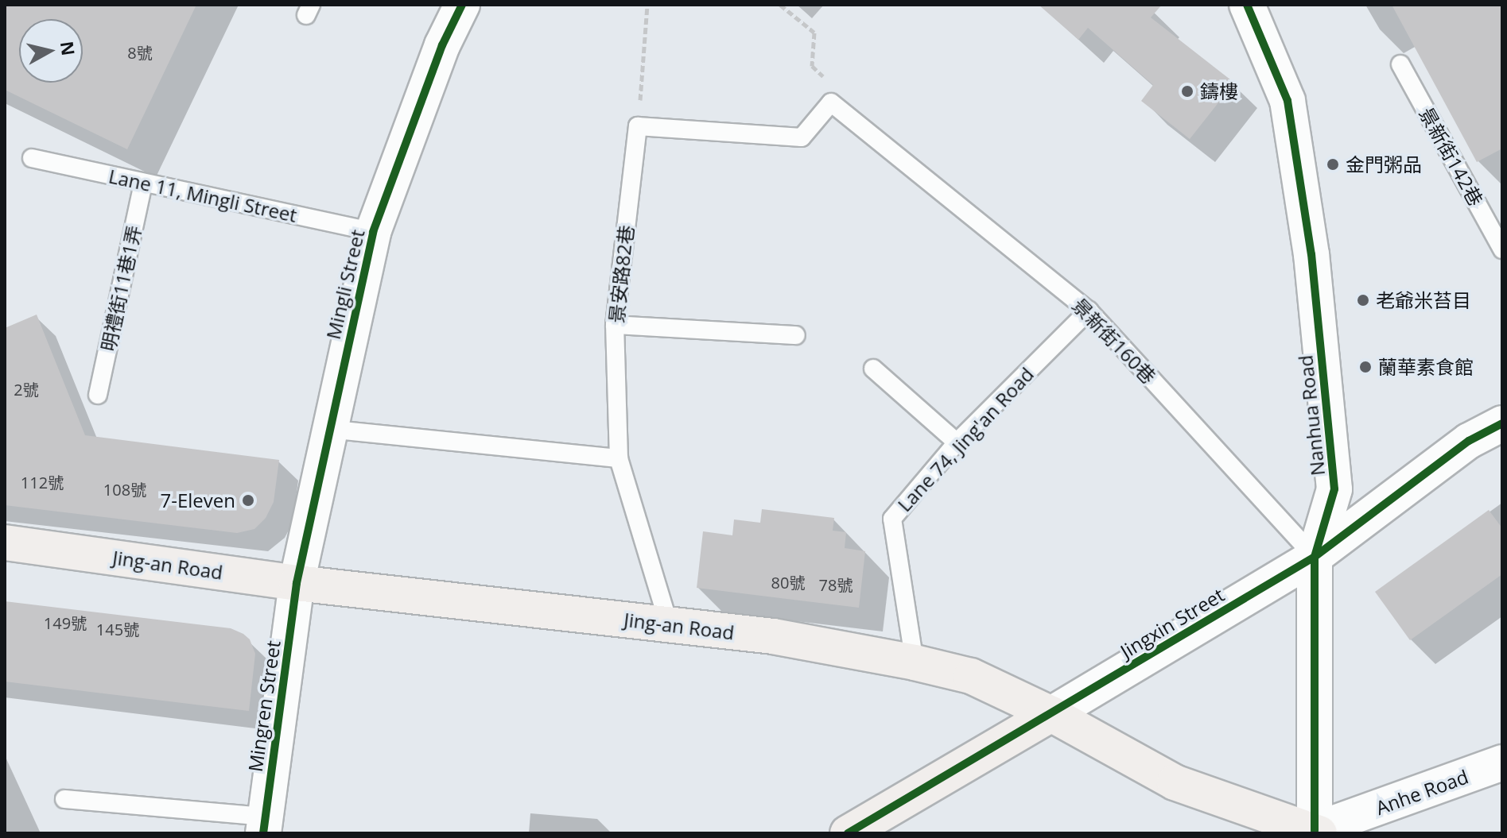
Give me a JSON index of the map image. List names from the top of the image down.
{
  "streets": {
    "main road": ["Jing-an Road", "Jingxin Street"],
    "street": [
      "Mingli Street",
      "Nanhua Road",
      "Mingren Street",
      "Anhe Road"
    ],
    "lane": [
      "景新街142巷",
      "Lane 11, Mingli Street",
      "景安路82巷",
      "明禮街11巷1弄",
      "景新街160巷",
      "Lane 74, Jing'an Road"
    ]
  },
  "crossings": [
    ["Lane 11, Mingli Street", "Mingli Street"],
    ["Lane 11, Mingli Street", "明禮街11巷1弄"],
    ["景安路82巷", "Jing-an Road"],
    ["Mingli Street", "Jing-an Road"],
    ["Mingli Street", "Mingren Street"],
    ["景新街160巷", "Nanhua Road"],
    ["景新街160巷", "Lane 74, Jing'an Road"],
    ["景新街160巷", "Jingxin Street"],
    ["Nanhua Road", "Jing-an Road"],
    ["Nanhua Road", "Jingxin Street"],
    ["Nanhua Road", "Anhe Road"],
    ["Lane 74, Jing'an Road", "Jing-an Road"],
    ["Jing-an Road", "Jingxin Street"],
    ["Jing-an Road", "Mingren Street"],
    ["Jing-an Road", "Anhe Road"]
  ],
  "places": [
    "鑄樓",
    "金門粥品",
    "老爺米苔目",
    "蘭華素食館",
    "7-Eleven"
  ],
  "house_numbers": [
    "8號",
    "2號",
    "112號",
    "108號",
    "80號",
    "78號",
    "149號",
    "145號"
  ],
  "north": "right"
}
